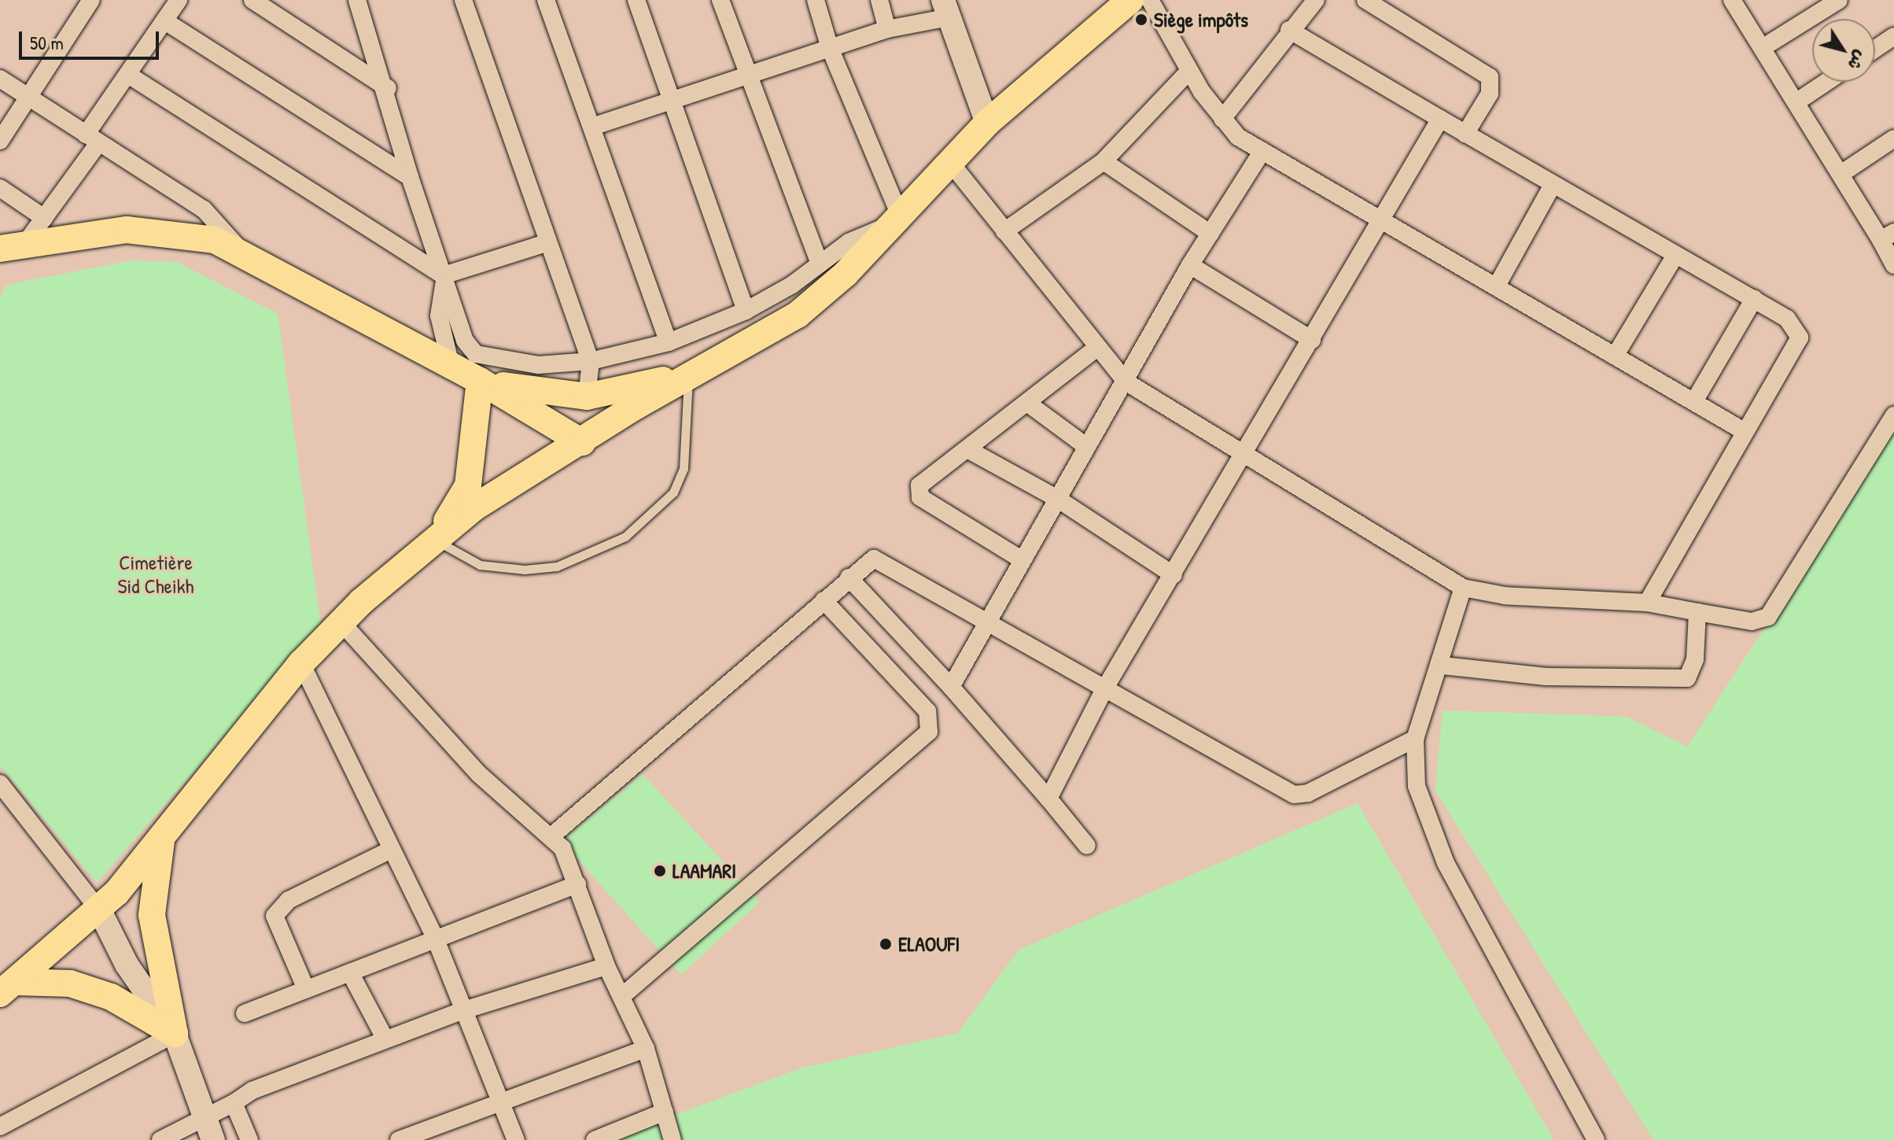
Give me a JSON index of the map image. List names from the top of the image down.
{
  "parks": ["Cimetière Sid Cheikh"],
  "places": ["Siège impôts", "LAAMARI", "ELAOUFI"],
  "scale_bar": "50 m",
  "north": "bottom right"
}
